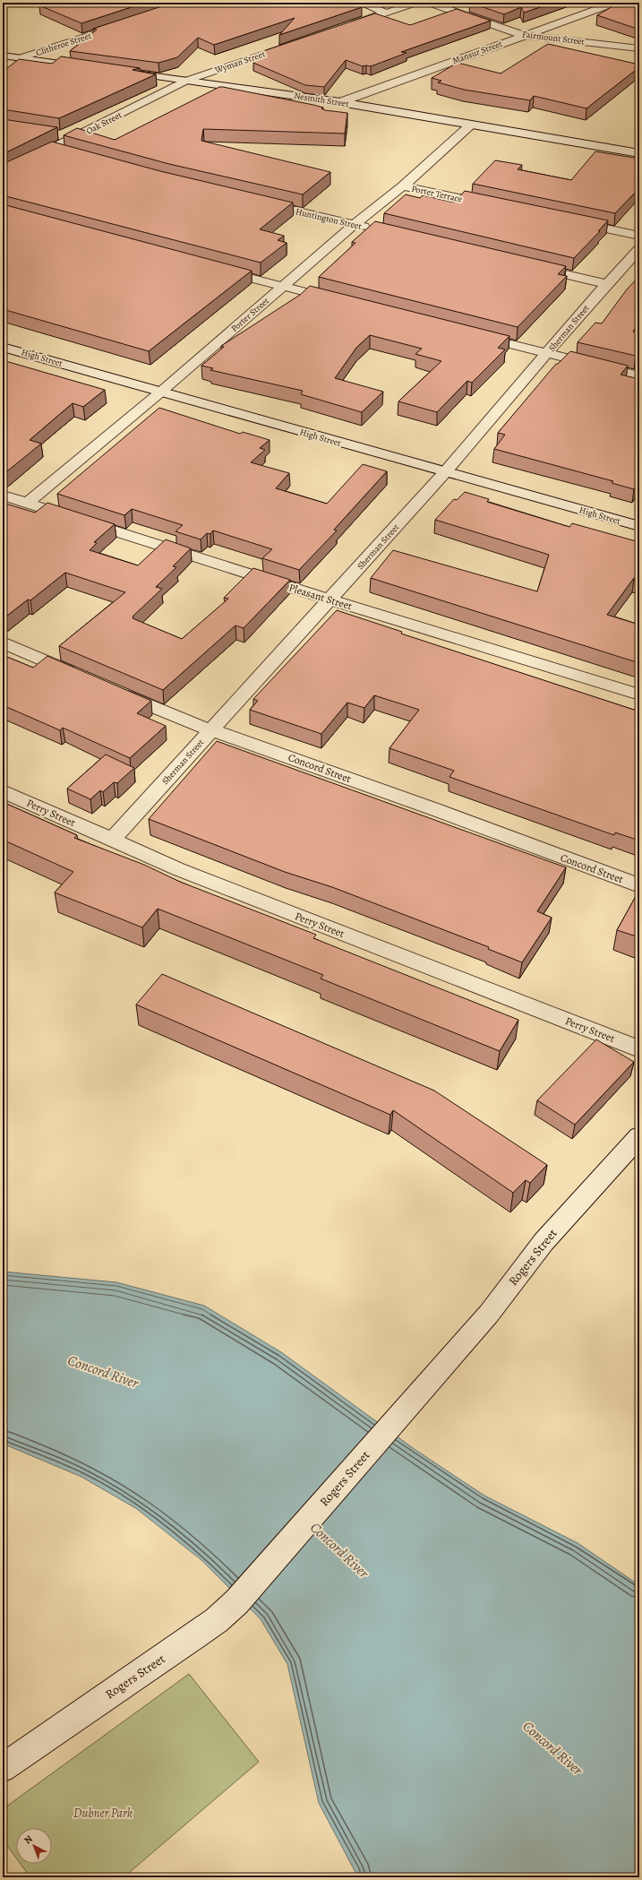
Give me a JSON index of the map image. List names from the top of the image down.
{
  "streets": {
    "street": [
      "Fairmount Street",
      "Clitheroe Street",
      "Mansur Street",
      "Wyman Street",
      "Nesmith Street",
      "Oak Street",
      "Porter Terrace",
      "Huntington Street",
      "Porter Street",
      "Sherman Street",
      "High Street",
      "Pleasant Street",
      "Concord Street",
      "Perry Street",
      "Rogers Street"
    ]
  },
  "crossings": [
    ["Fairmount Street", "Mansur Street"],
    ["Mansur Street", "Nesmith Street"],
    ["Wyman Street", "Nesmith Street"],
    ["Wyman Street", "Oak Street"],
    ["Nesmith Street", "Oak Street"],
    ["Nesmith Street", "Porter Street"],
    ["Porter Terrace", "Porter Street"],
    ["Huntington Street", "Porter Street"],
    ["Porter Street", "High Street"],
    ["Porter Street", "Pleasant Street"],
    ["Sherman Street", "High Street"],
    ["Sherman Street", "Pleasant Street"],
    ["Sherman Street", "Concord Street"],
    ["Sherman Street", "Perry Street"]
  ],
  "water": ["Concord River"],
  "parks": ["Dubner Park"],
  "north": "top left"
}
